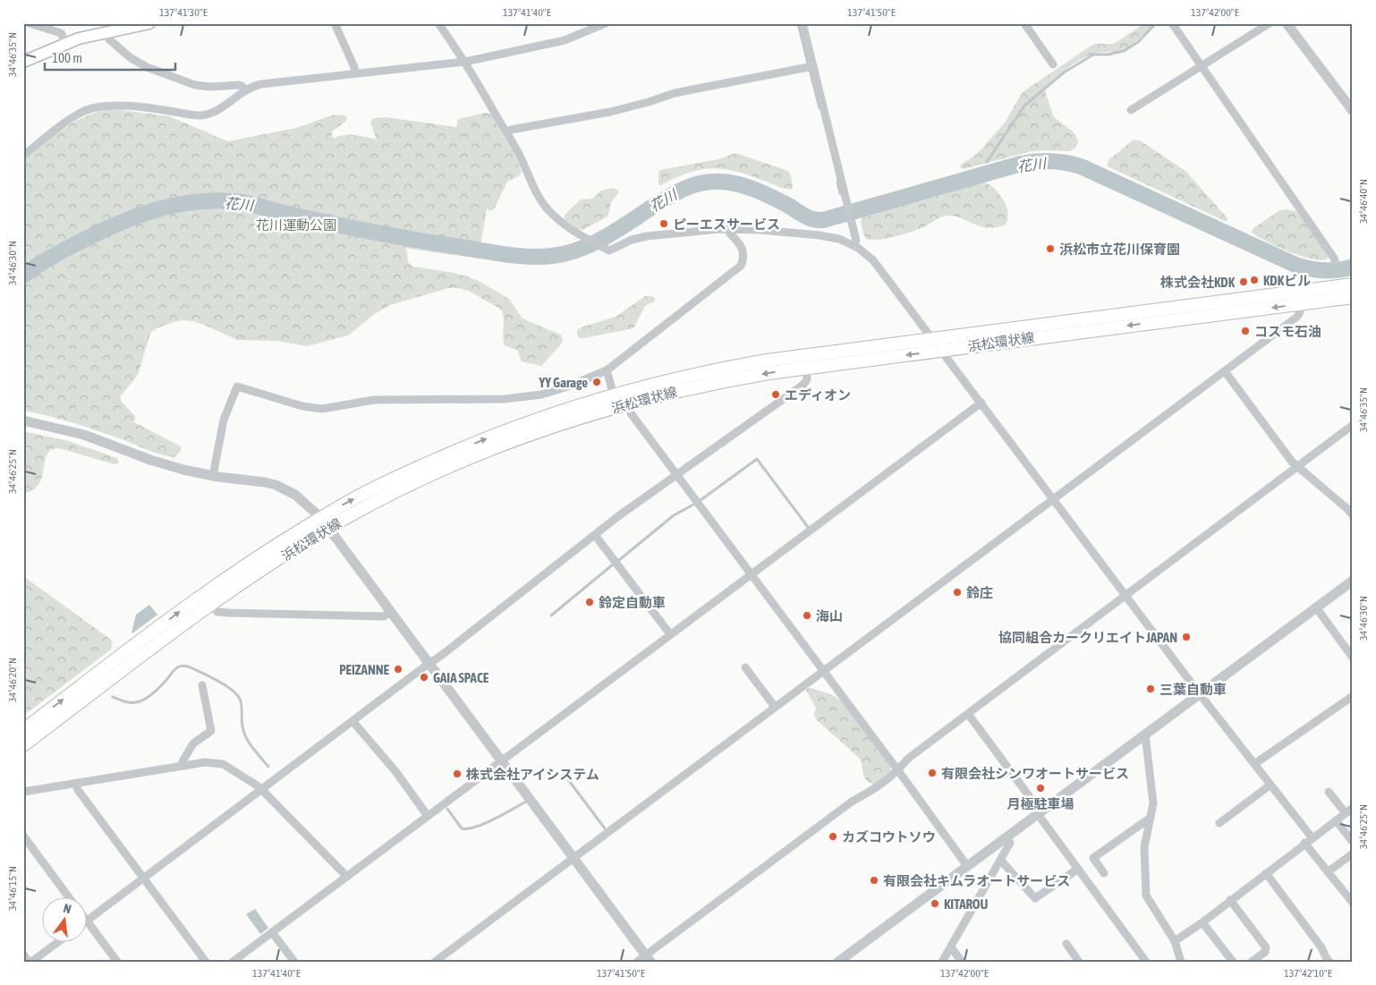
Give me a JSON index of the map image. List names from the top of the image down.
{
  "streets": {
    "main road": ["浜松環状線"]
  },
  "water": ["花川"],
  "parks": ["花川運動公園"],
  "places": [
    "ピーエスサービス",
    "浜松市立花川保育園",
    "KDKビル",
    "株式会社KDK",
    "コスモ石油",
    "YY Garage",
    "エディオン",
    "鈴庄",
    "鈴定自動車",
    "海山",
    "協同組合カークリエイトJAPAN",
    "PEIZANNE",
    "GAIA SPACE",
    "三葉自動車",
    "有限会社シンワオートサービス",
    "株式会社アイシステム",
    "月極駐車場",
    "カズコウトソウ",
    "有限会社キムラオートサービス",
    "KITAROU"
  ],
  "scale_bar": "100 m",
  "north": "top",
  "coordinates": [
    "137°41'30\"E",
    "137°41'40\"E",
    "137°41'50\"E",
    "137°42'00\"E",
    "34°46'35\"N",
    "34°46'40\"N",
    "34°46'30\"N",
    "34°46'25\"N",
    "34°46'20\"N",
    "34°46'15\"N",
    "137°42'10\"E"
  ]
}
